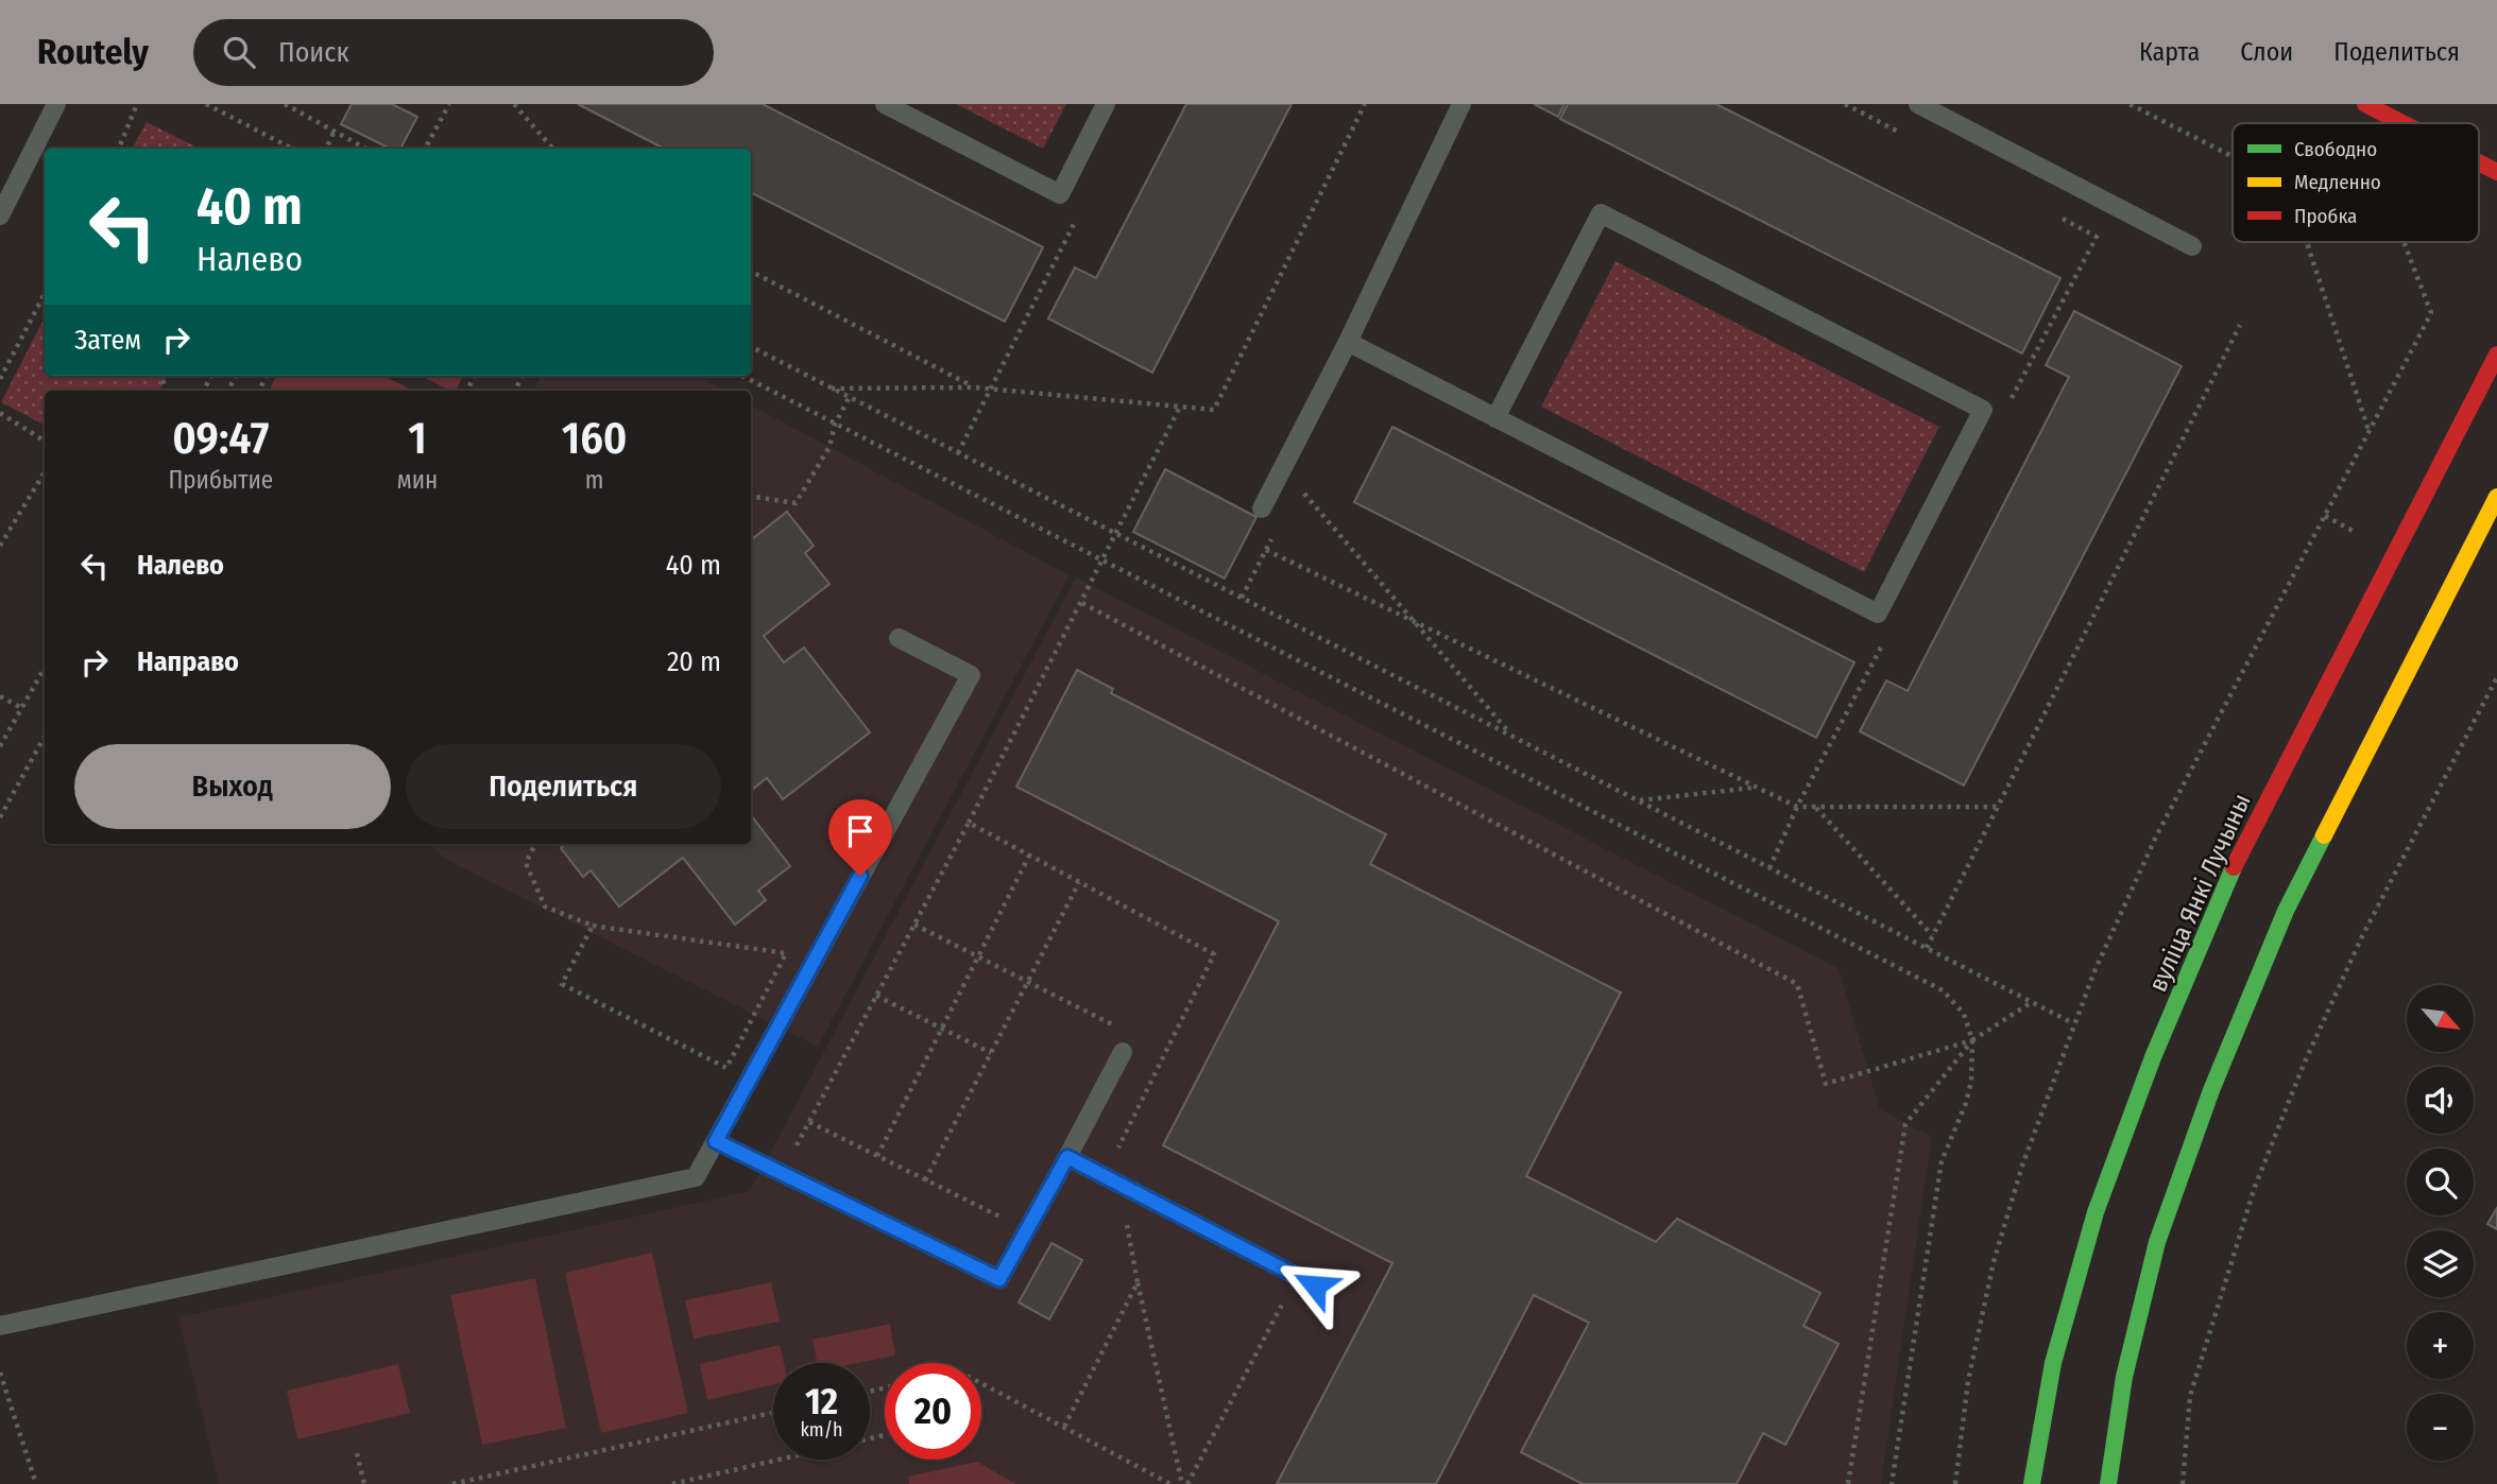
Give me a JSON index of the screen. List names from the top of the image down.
{
  "streets": {
    "main road": ["вуліца Янкі Лучыны"]
  },
  "legend": ["Свободно", "Медленно", "Пробка"],
  "north": "bottom right",
  "page": {
    "header": "Routely",
    "search": "Поиск",
    "nav": ["Карта", "Слои", "Поделиться"],
    "turn": ["40 m", "Налево"],
    "then": "Затем",
    "eta": [
      "09:47",
      "Прибытие",
      "1",
      "мин",
      "160",
      "m"
    ],
    "list": [
      {
        "name": "Налево",
        "value": "40 m"
      },
      {
        "name": "Направо",
        "value": "20 m"
      }
    ],
    "buttons": ["Выход", "Поделиться"],
    "map_buttons": ["+", "−"],
    "speed": "12 km/h",
    "limit": "20"
  }
}
